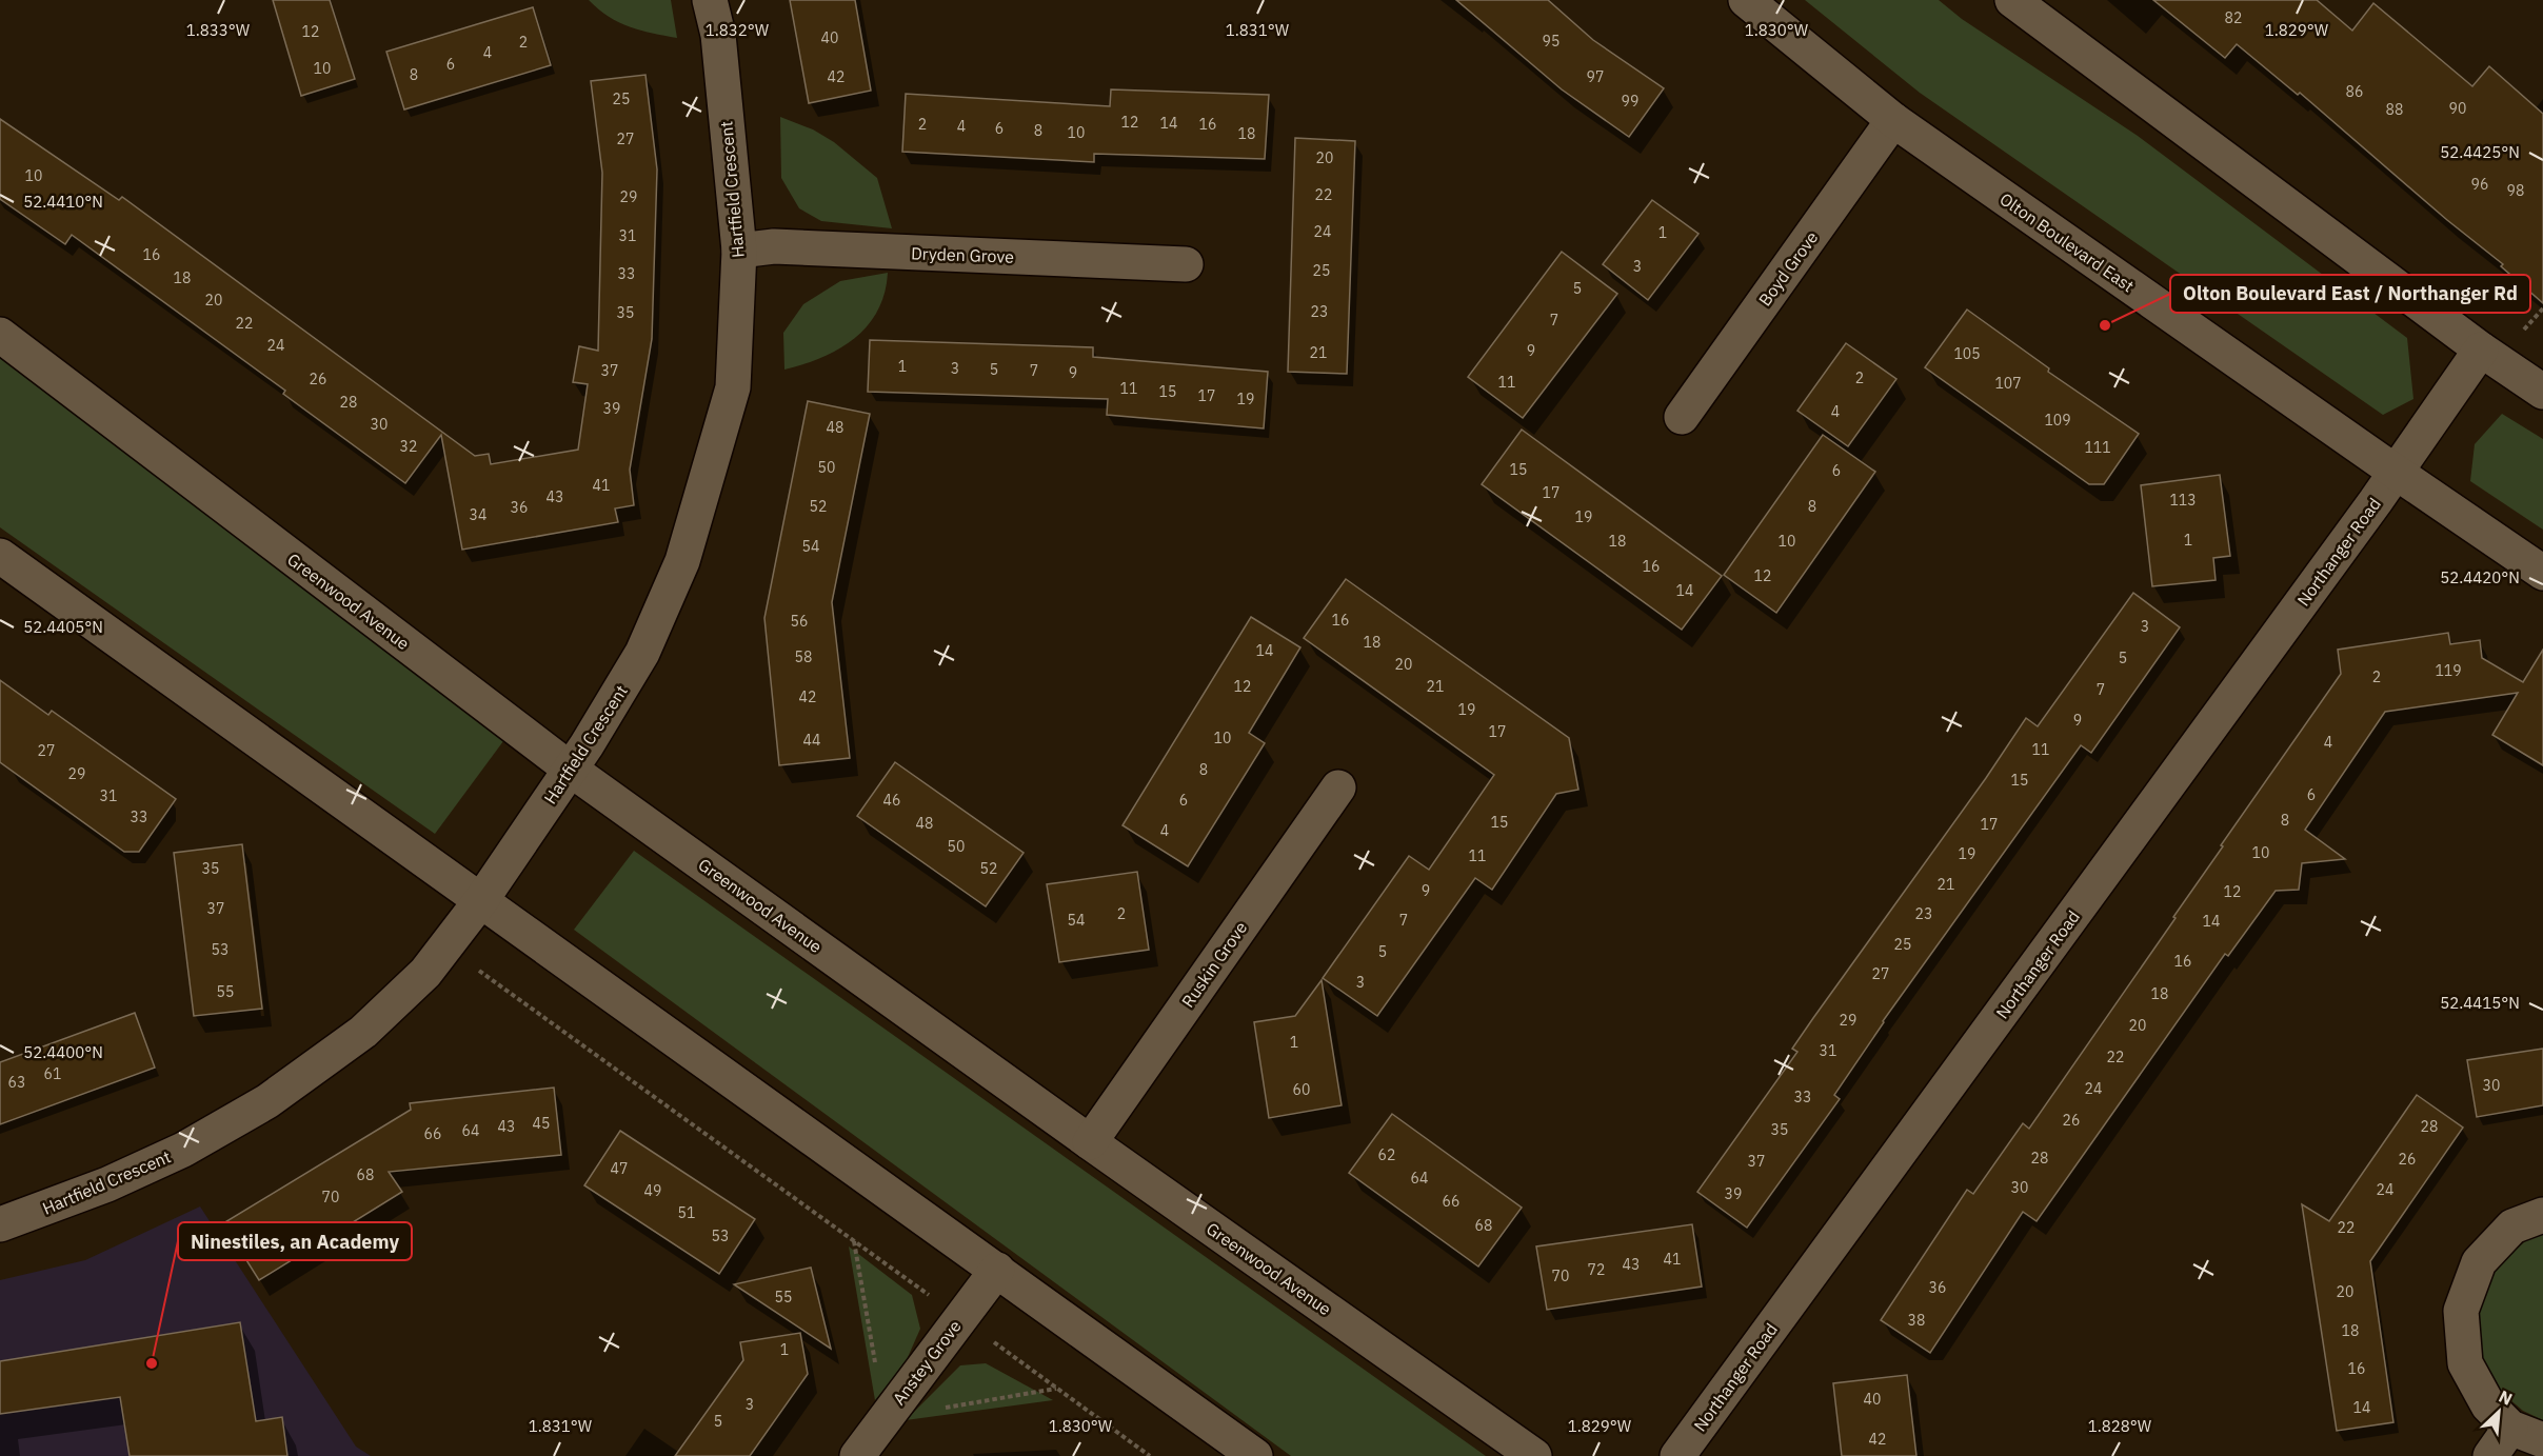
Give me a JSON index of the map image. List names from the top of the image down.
{
  "streets": {
    "street": [
      "Hartfield Crescent",
      "Olton Boulevard East",
      "Dryden Grove",
      "Boyd Grove",
      "Northanger Road",
      "Greenwood Avenue",
      "Ruskin Grove",
      "Anstey Grove"
    ]
  },
  "crossings": [
    ["Hartfield Crescent", "Dryden Grove"],
    ["Hartfield Crescent", "Greenwood Avenue"],
    ["Olton Boulevard East", "Boyd Grove"],
    ["Olton Boulevard East", "Northanger Road"],
    ["Greenwood Avenue", "Ruskin Grove"]
  ],
  "places": ["Olton Boulevard East / Northanger Rd", "Ninestiles, an Academy"],
  "house_numbers": [
    "82",
    "12",
    "40",
    "95",
    "2",
    "4",
    "6",
    "10",
    "8",
    "42",
    "97",
    "86",
    "25",
    "99",
    "90",
    "88",
    "12",
    "14",
    "2",
    "16",
    "4",
    "6",
    "8",
    "10",
    "18",
    "27",
    "20",
    "10",
    "96",
    "98",
    "22",
    "29",
    "24",
    "1",
    "31",
    "16",
    "3",
    "25",
    "33",
    "18",
    "5",
    "20",
    "23",
    "35",
    "7",
    "22",
    "24",
    "9",
    "21",
    "105",
    "1",
    "3",
    "5",
    "37",
    "7",
    "9",
    "2",
    "26",
    "11",
    "107",
    "11",
    "15",
    "17",
    "19",
    "28",
    "39",
    "4",
    "109",
    "30",
    "48",
    "32",
    "111",
    "50",
    "15",
    "6",
    "41",
    "17",
    "43",
    "113",
    "52",
    "8",
    "36",
    "34",
    "19",
    "1",
    "18",
    "10",
    "54",
    "16",
    "12",
    "14",
    "16",
    "56",
    "3",
    "18",
    "14",
    "58",
    "5",
    "20",
    "119",
    "2",
    "12",
    "21",
    "7",
    "42",
    "19",
    "9",
    "17",
    "10",
    "44",
    "4",
    "11",
    "27",
    "8",
    "29",
    "15",
    "6",
    "31",
    "46",
    "6",
    "33",
    "8",
    "15",
    "48",
    "17",
    "4",
    "50",
    "10",
    "19",
    "11",
    "35",
    "52",
    "21",
    "9",
    "12",
    "37",
    "2",
    "23",
    "54",
    "7",
    "14",
    "25",
    "53",
    "5",
    "16",
    "27",
    "3",
    "55",
    "18",
    "29",
    "20",
    "1",
    "31",
    "22",
    "61",
    "63",
    "30",
    "24",
    "60",
    "33",
    "26",
    "45",
    "43",
    "28",
    "35",
    "64",
    "66",
    "62",
    "28",
    "26",
    "37",
    "47",
    "68",
    "64",
    "30",
    "24",
    "49",
    "39",
    "70",
    "66",
    "51",
    "68",
    "22",
    "53",
    "41",
    "43",
    "72",
    "70",
    "36",
    "20",
    "55",
    "38",
    "18",
    "1",
    "16",
    "40",
    "3",
    "14",
    "5",
    "42"
  ],
  "north": "top right",
  "coordinates": [
    "1.833°W",
    "1.832°W",
    "1.831°W",
    "1.830°W",
    "1.829°W",
    "52.4425°N",
    "52.4410°N",
    "52.4420°N",
    "52.4405°N",
    "52.4415°N",
    "52.4400°N",
    "1.828°W"
  ]
}
